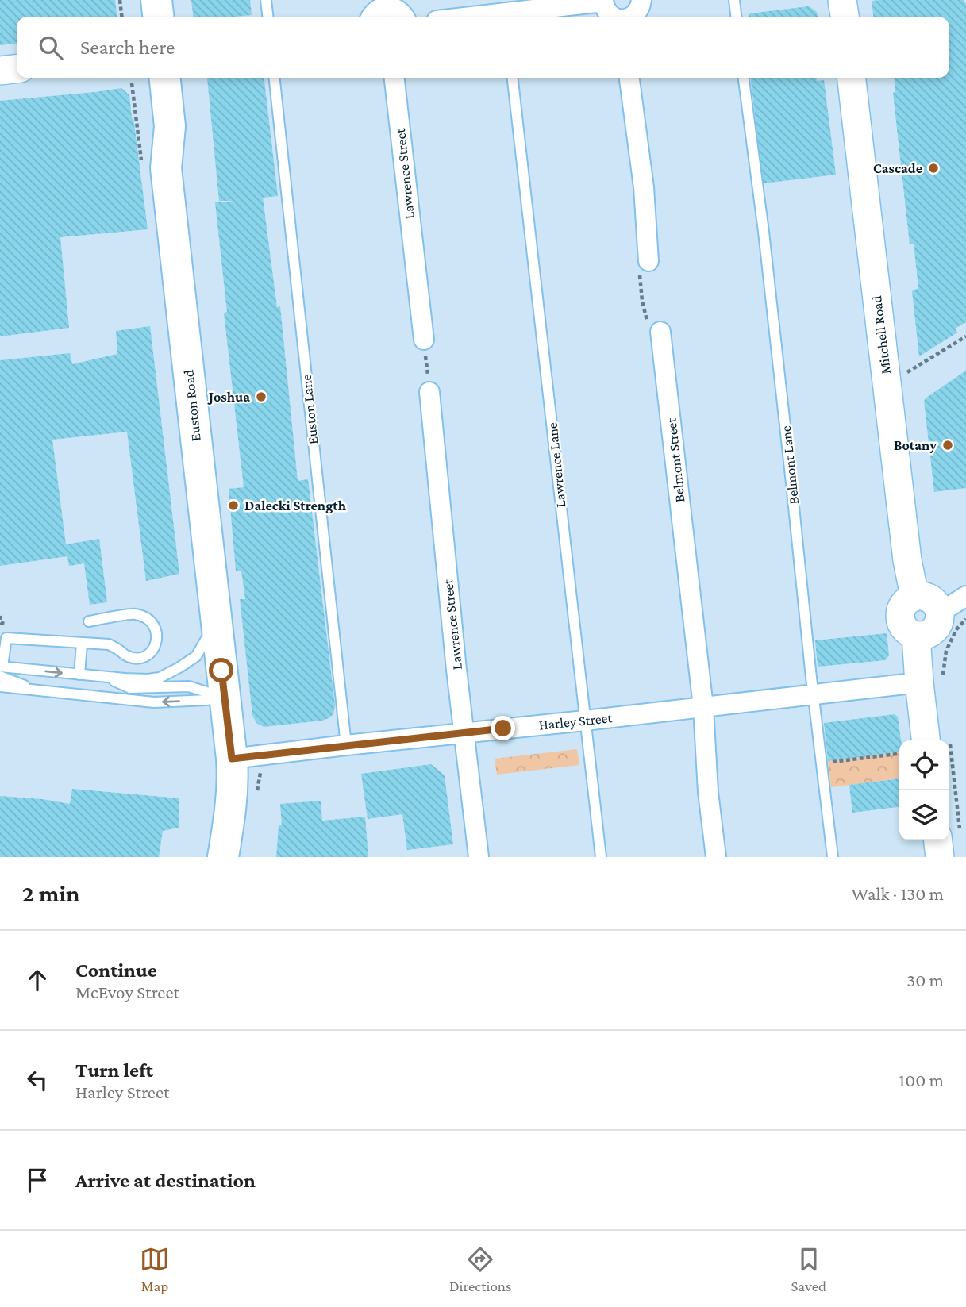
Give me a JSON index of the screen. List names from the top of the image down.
{
  "streets": {
    "main road": ["Euston Road"],
    "street": [
      "Lawrence Street",
      "Mitchell Road",
      "Belmont Street",
      "Harley Street"
    ],
    "lane": ["Euston Lane", "Lawrence Lane", "Belmont Lane"]
  },
  "crossings": [
    ["Lawrence Street", "Harley Street"],
    ["Euston Road", "Harley Street"],
    ["Euston Lane", "Harley Street"],
    ["Belmont Street", "Harley Street"],
    ["Lawrence Lane", "Harley Street"],
    ["Belmont Lane", "Harley Street"]
  ],
  "places": [
    "Cascade",
    "Joshua",
    "Botany",
    "Dalecki Strength"
  ],
  "page": {
    "search": "Search here",
    "heading": ["2 min", "Walk · 130 m"],
    "list": [
      ["Continue", "McEvoy Street", "30 m"],
      ["Turn left", "Harley Street", "100 m"],
      "Arrive at destination"
    ],
    "nav": ["Map", "Directions", "Saved"]
  }
}
